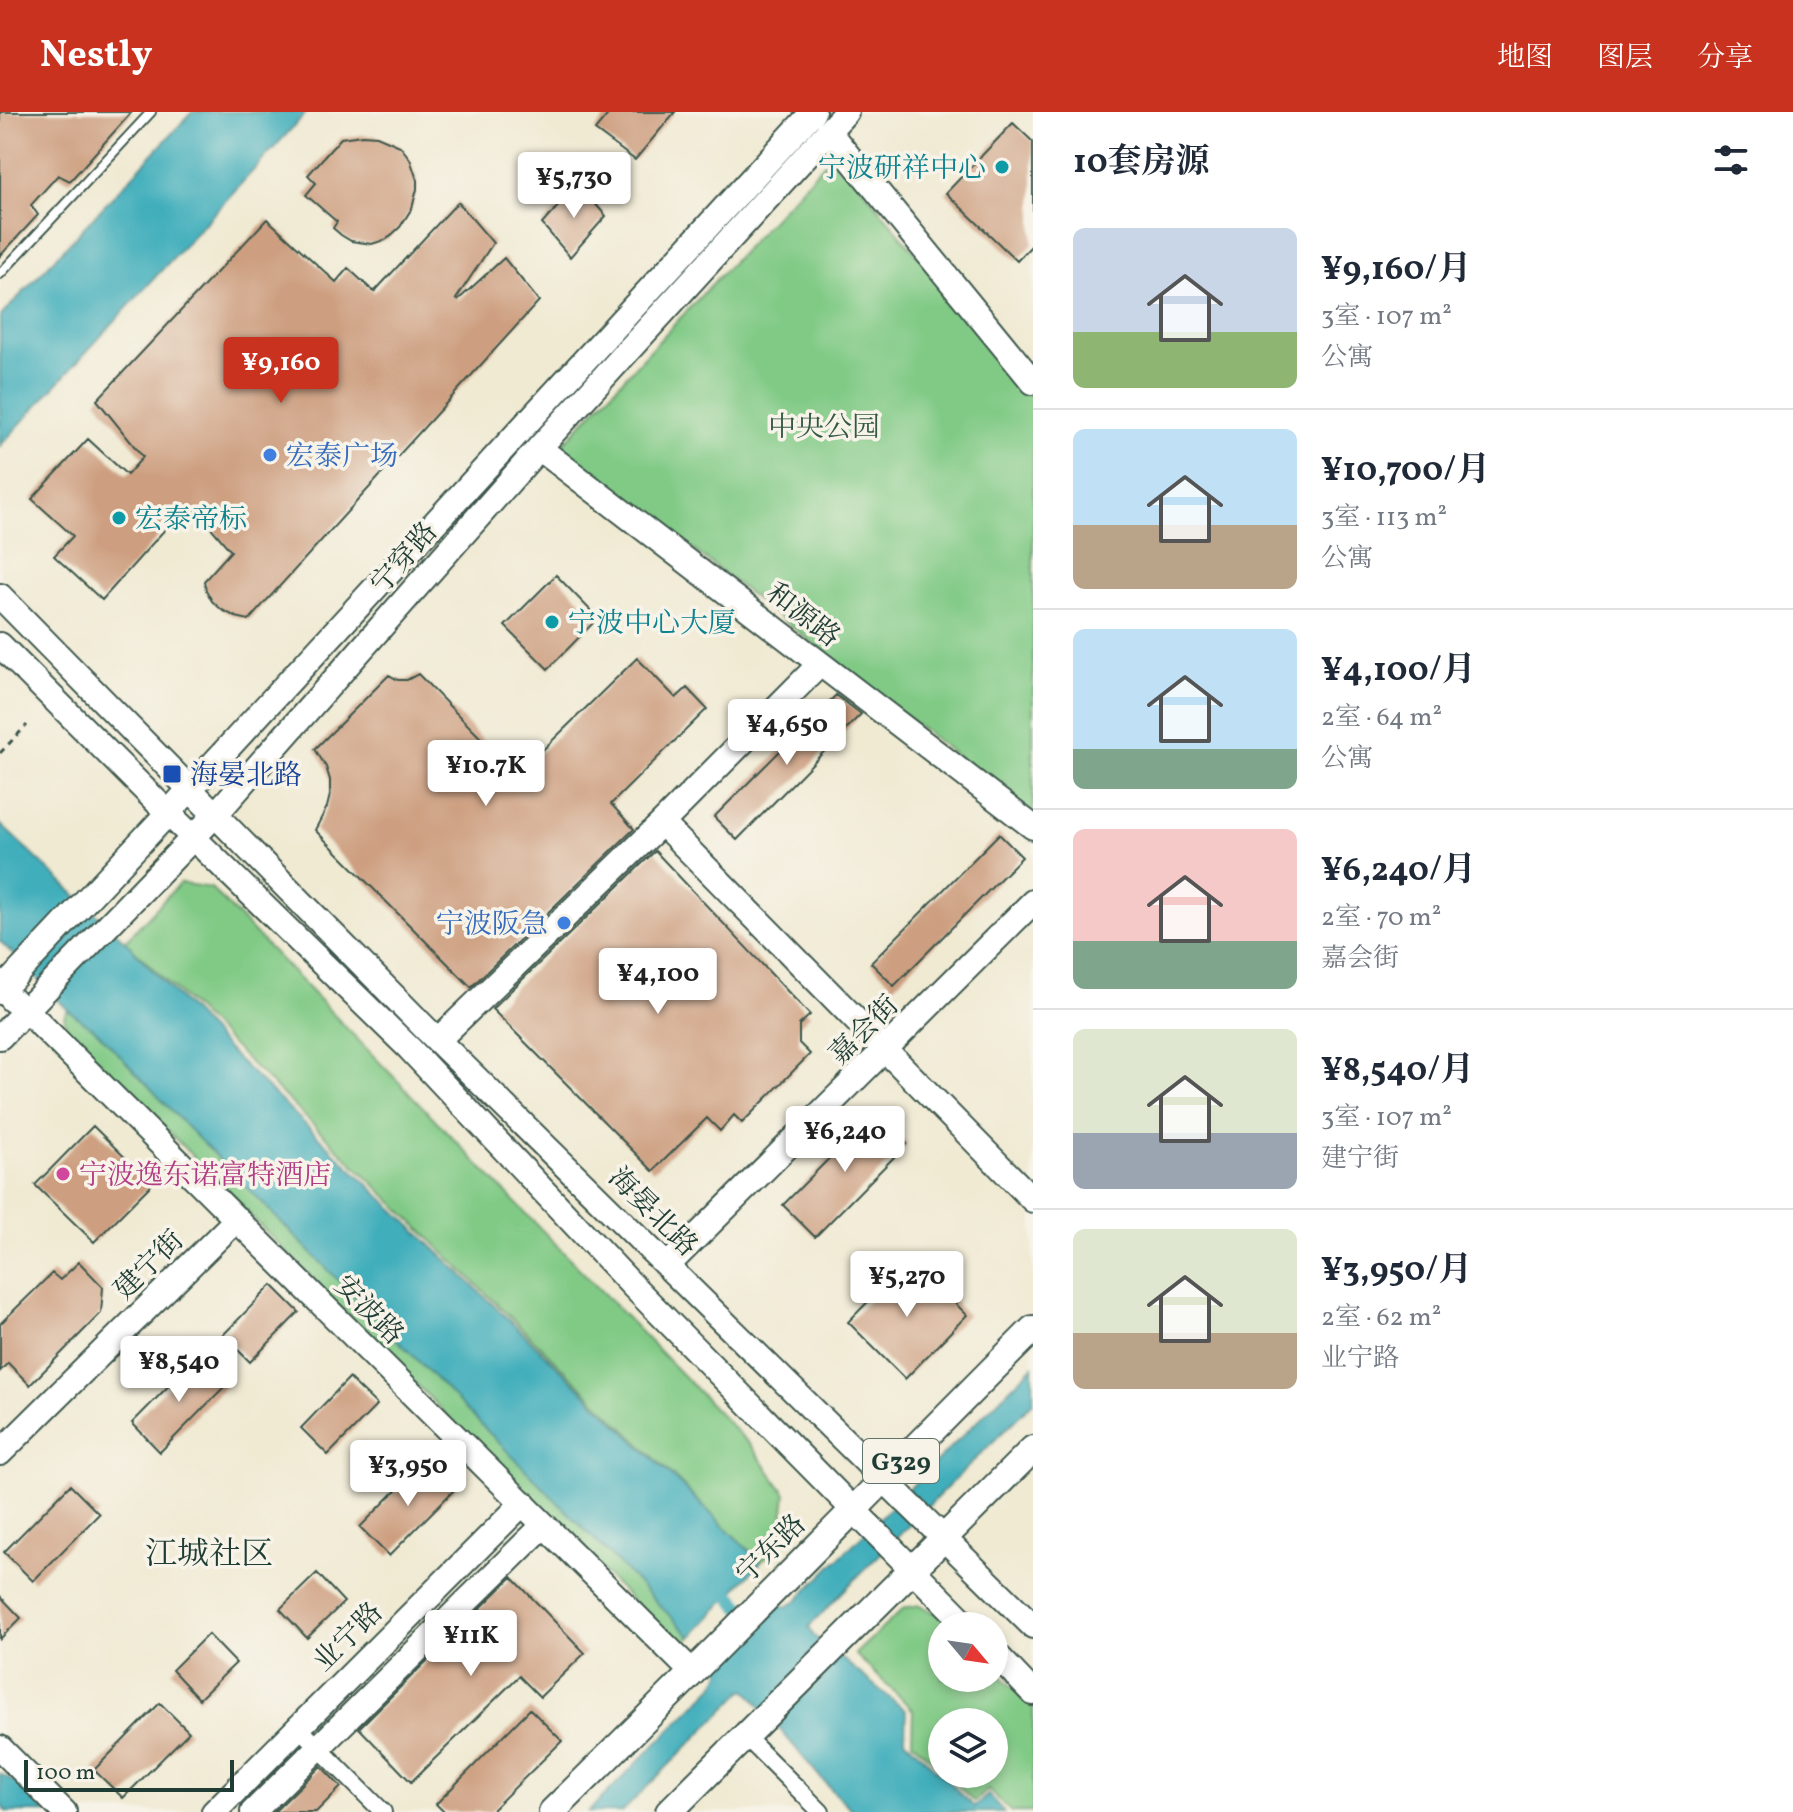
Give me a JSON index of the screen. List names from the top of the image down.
{
  "streets": {
    "main road": [
      "宁穿路",
      "和源路",
      "嘉会街",
      "海晏北路",
      "建宁街",
      "安波路",
      "G329",
      "宁东路",
      "业宁路"
    ]
  },
  "crossings": [
    ["宁穿路", "和源路"],
    ["宁穿路", "海晏北路"],
    ["宁穿路", "安波路"],
    ["嘉会街", "海晏北路"],
    ["海晏北路", "宁东路"],
    ["建宁街", "安波路"],
    ["安波路", "宁东路"],
    ["安波路", "业宁路"]
  ],
  "districts": ["江城社区"],
  "parks": ["中央公园"],
  "places": {
    "other": [
      "宁波研祥中心",
      "宏泰广场",
      "宏泰帝标",
      "宁波中心大厦",
      "宁波阪急",
      "宁波逸东诺富特酒店"
    ],
    "transit": ["海晏北路"]
  },
  "scale_bar": "100 m",
  "north": "bottom right",
  "page": {
    "header": "Nestly",
    "nav": ["地图", "图层", "分享"],
    "heading": "10套房源",
    "price": [
      "¥5,730",
      "¥9,160",
      "¥4,650",
      "¥10.7K",
      "¥4,100",
      "¥6,240",
      "¥5,270",
      "¥8,540",
      "¥3,950",
      "¥11K"
    ],
    "list": [
      {
        "name": "¥9,160/月",
        "note": "3室 · 107 m² · 公寓"
      },
      {
        "name": "¥10,700/月",
        "note": "3室 · 113 m² · 公寓"
      },
      {
        "name": "¥4,100/月",
        "note": "2室 · 64 m² · 公寓"
      },
      {
        "name": "¥6,240/月",
        "note": "2室 · 70 m² · 嘉会街"
      },
      {
        "name": "¥8,540/月",
        "note": "3室 · 107 m² · 建宁街"
      },
      {
        "name": "¥3,950/月",
        "note": "2室 · 62 m² · 业宁路"
      }
    ],
    "scale": "100 m"
  }
}
